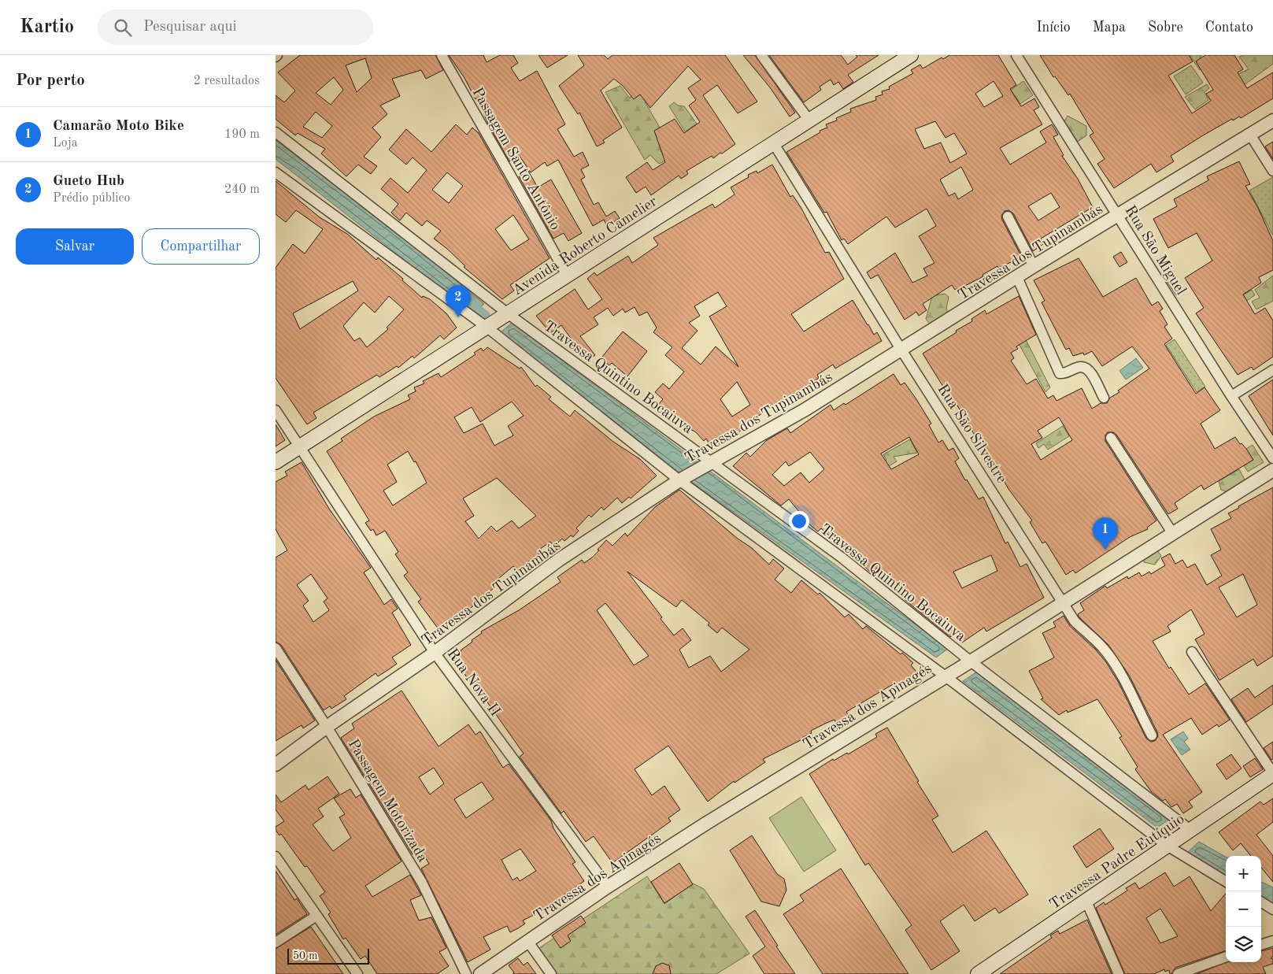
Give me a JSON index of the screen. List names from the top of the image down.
{
  "streets": {
    "main road": ["Avenida Roberto Camelier", "Travessa Padre Eutíquio"],
    "street": [
      "Passagem Santo Antônio",
      "Rua São Miguel",
      "Travessa dos Tupinambás",
      "Travessa Quintino Bocaiuva",
      "Rua São Silvestre",
      "Rua Nova II",
      "Travessa dos Apinagés",
      "Passagem Motorizada"
    ]
  },
  "crossings": [
    ["Passagem Santo Antônio", "Avenida Roberto Camelier"],
    ["Avenida Roberto Camelier", "Travessa Quintino Bocaiuva"],
    ["Avenida Roberto Camelier", "Rua São Silvestre"],
    ["Avenida Roberto Camelier", "Rua Nova II"],
    ["Rua São Miguel", "Travessa dos Tupinambás"],
    ["Travessa dos Tupinambás", "Travessa Quintino Bocaiuva"],
    ["Travessa dos Tupinambás", "Rua São Silvestre"],
    ["Travessa dos Tupinambás", "Rua Nova II"],
    ["Travessa dos Tupinambás", "Passagem Motorizada"],
    ["Travessa Quintino Bocaiuva", "Travessa dos Apinagés"],
    ["Travessa Quintino Bocaiuva", "Travessa Padre Eutíquio"],
    ["Rua São Silvestre", "Travessa dos Apinagés"],
    ["Rua Nova II", "Travessa dos Apinagés"]
  ],
  "scale_bar": "50 m",
  "page": {
    "header": "Kartio",
    "search": "Pesquisar aqui",
    "nav": [
      "Início",
      "Mapa",
      "Sobre",
      "Contato"
    ],
    "heading": ["Por perto", "2 resultados"],
    "list": [
      {
        "mark": "1",
        "name": "Camarão Moto Bike",
        "note": "Loja",
        "value": "190 m"
      },
      {
        "mark": "2",
        "name": "Gueto Hub",
        "note": "Prédio público",
        "value": "240 m"
      }
    ],
    "buttons": ["Salvar", "Compartilhar"],
    "pins": ["2", "1"],
    "map_buttons": ["+", "−"],
    "scale": "50 m"
  }
}
